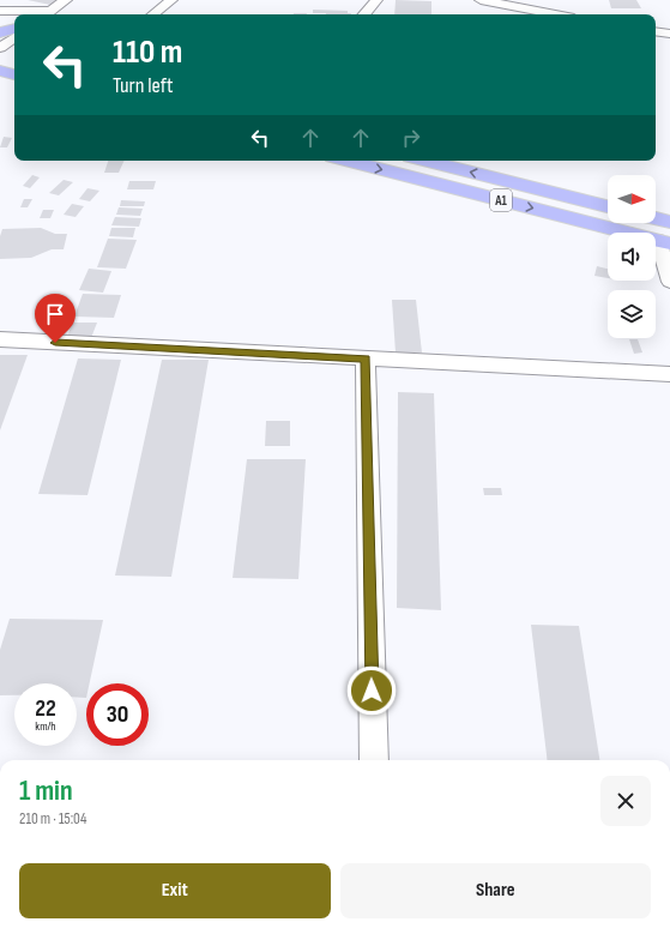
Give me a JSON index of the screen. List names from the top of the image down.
{
  "streets": {
    "highway": ["A1"]
  },
  "north": "right",
  "page": {
    "turn": ["110 m", "Turn left"],
    "speed": "22 km/h",
    "limit": "30",
    "heading": ["1 min", "210 m · 15:04"],
    "buttons": ["Exit", "Share"]
  }
}
